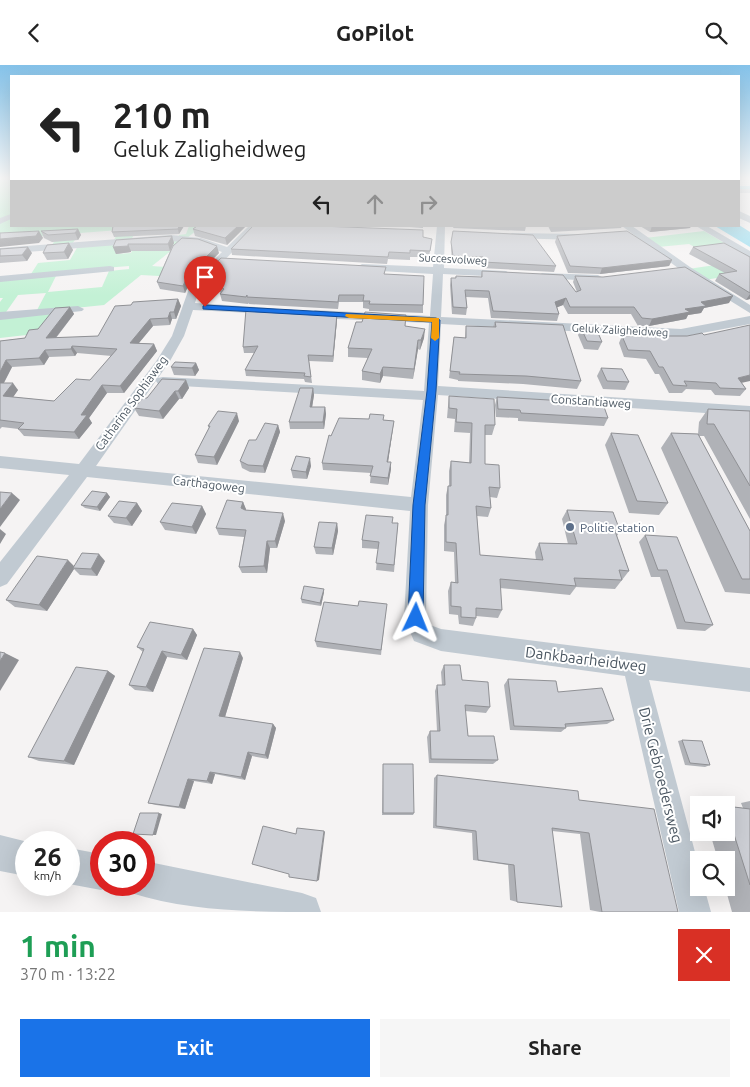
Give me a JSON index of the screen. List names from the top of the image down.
{
  "streets": {
    "street": [
      "Succesvolweg",
      "Geluk Zaligheidweg",
      "Constantiaweg",
      "Catharina Sophiaweg",
      "Carthagoweg",
      "Dankbaarheidweg",
      "Drie Gebroedersweg"
    ]
  },
  "crossings": [
    ["Constantiaweg", "Catharina Sophiaweg"],
    ["Catharina Sophiaweg", "Carthagoweg"],
    ["Carthagoweg", "Dankbaarheidweg"],
    ["Dankbaarheidweg", "Drie Gebroedersweg"]
  ],
  "places": ["Politie station"],
  "page": {
    "header": "GoPilot",
    "turn": ["210 m", "Geluk Zaligheidweg"],
    "speed": "26 km/h",
    "limit": "30",
    "heading": ["1 min", "370 m · 13:22"],
    "buttons": ["Exit", "Share"]
  }
}
